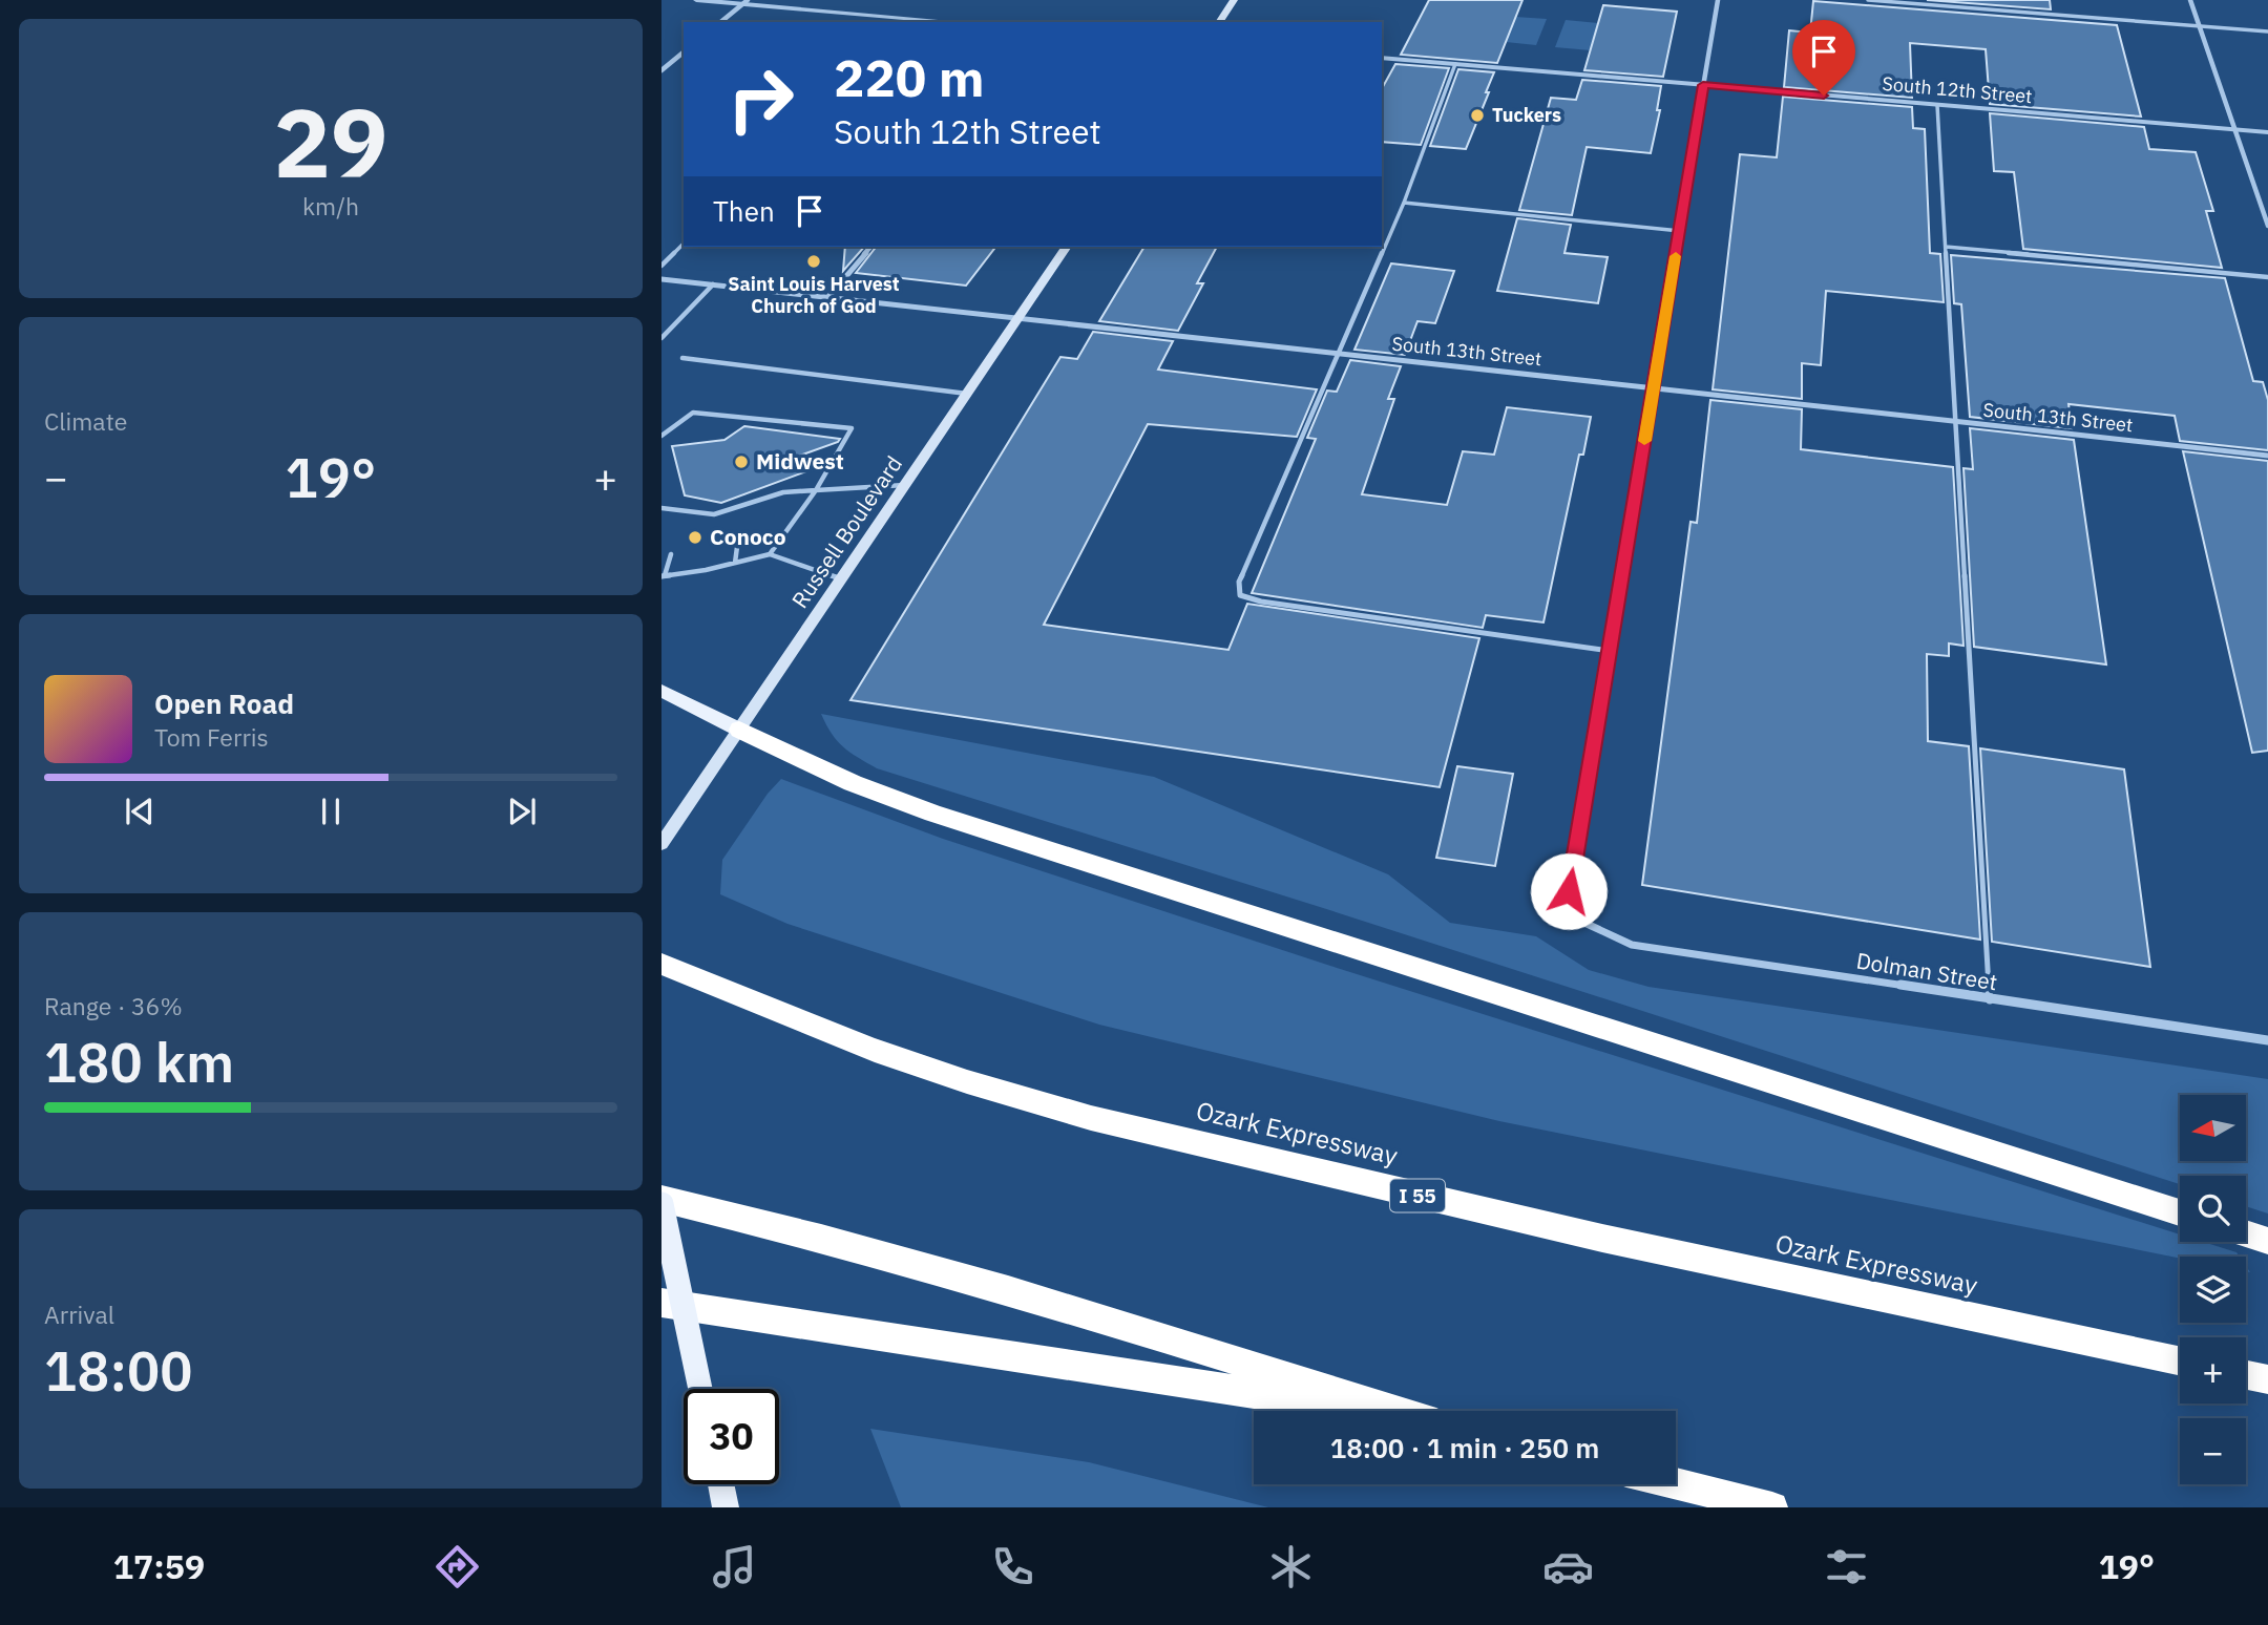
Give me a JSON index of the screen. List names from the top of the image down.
{
  "streets": {
    "highway": ["Ozark Expressway", "I 55"],
    "main road": ["Russell Boulevard"],
    "street": ["South 12th Street", "South 13th Street", "Dolman Street"]
  },
  "crossings": [
    ["South 13th Street", "Russell Boulevard"]
  ],
  "places": [
    "Tuckers",
    "Saint Louis Harvest Church of God",
    "Midwest",
    "Conoco"
  ],
  "north": "left",
  "page": {
    "tile": [
      ["29", "km/h"],
      "Climate",
      ["Range · 36%", "180 km"],
      ["Arrival", "18:00"]
    ],
    "turn": ["220 m", "South 12th Street"],
    "then": "Then",
    "heat": ["−", "19°", "+"],
    "song": ["Open Road", "Tom Ferris"],
    "map_buttons": ["+", "−"],
    "limit": "30",
    "trip": "18:00 · 1 min · 250 m",
    "tabs": ["17:59", "19°"]
  }
}
